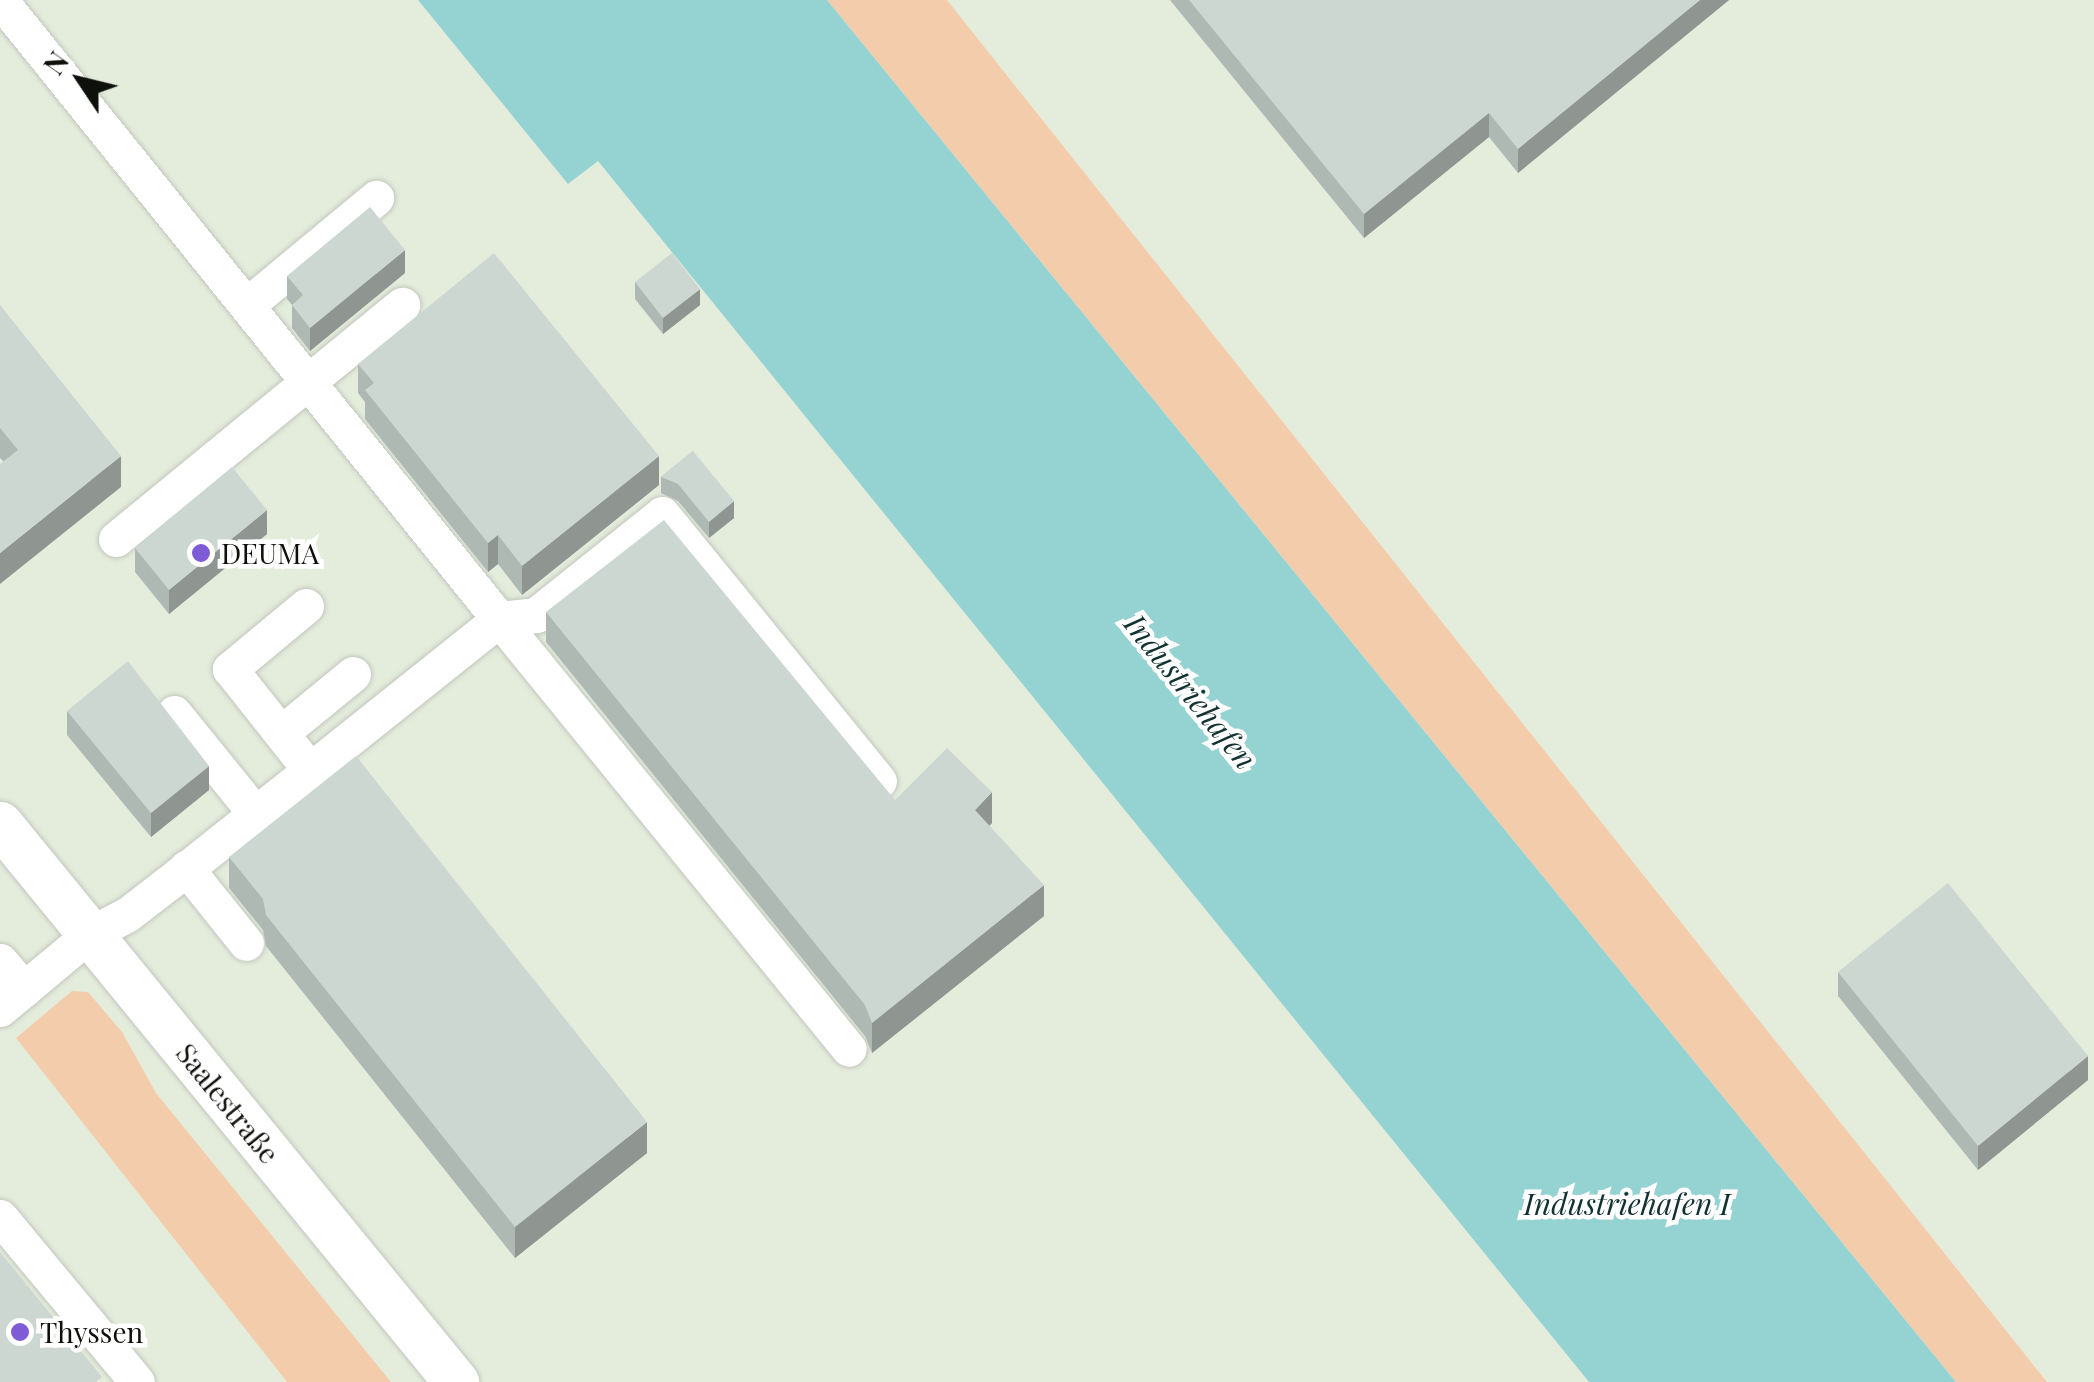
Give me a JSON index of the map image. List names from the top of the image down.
{
  "streets": {
    "main road": ["Saalestraße"]
  },
  "water": ["Industriehafen", "Industriehafen I"],
  "places": ["DEUMA", "Thyssen"],
  "north": "top left"
}
